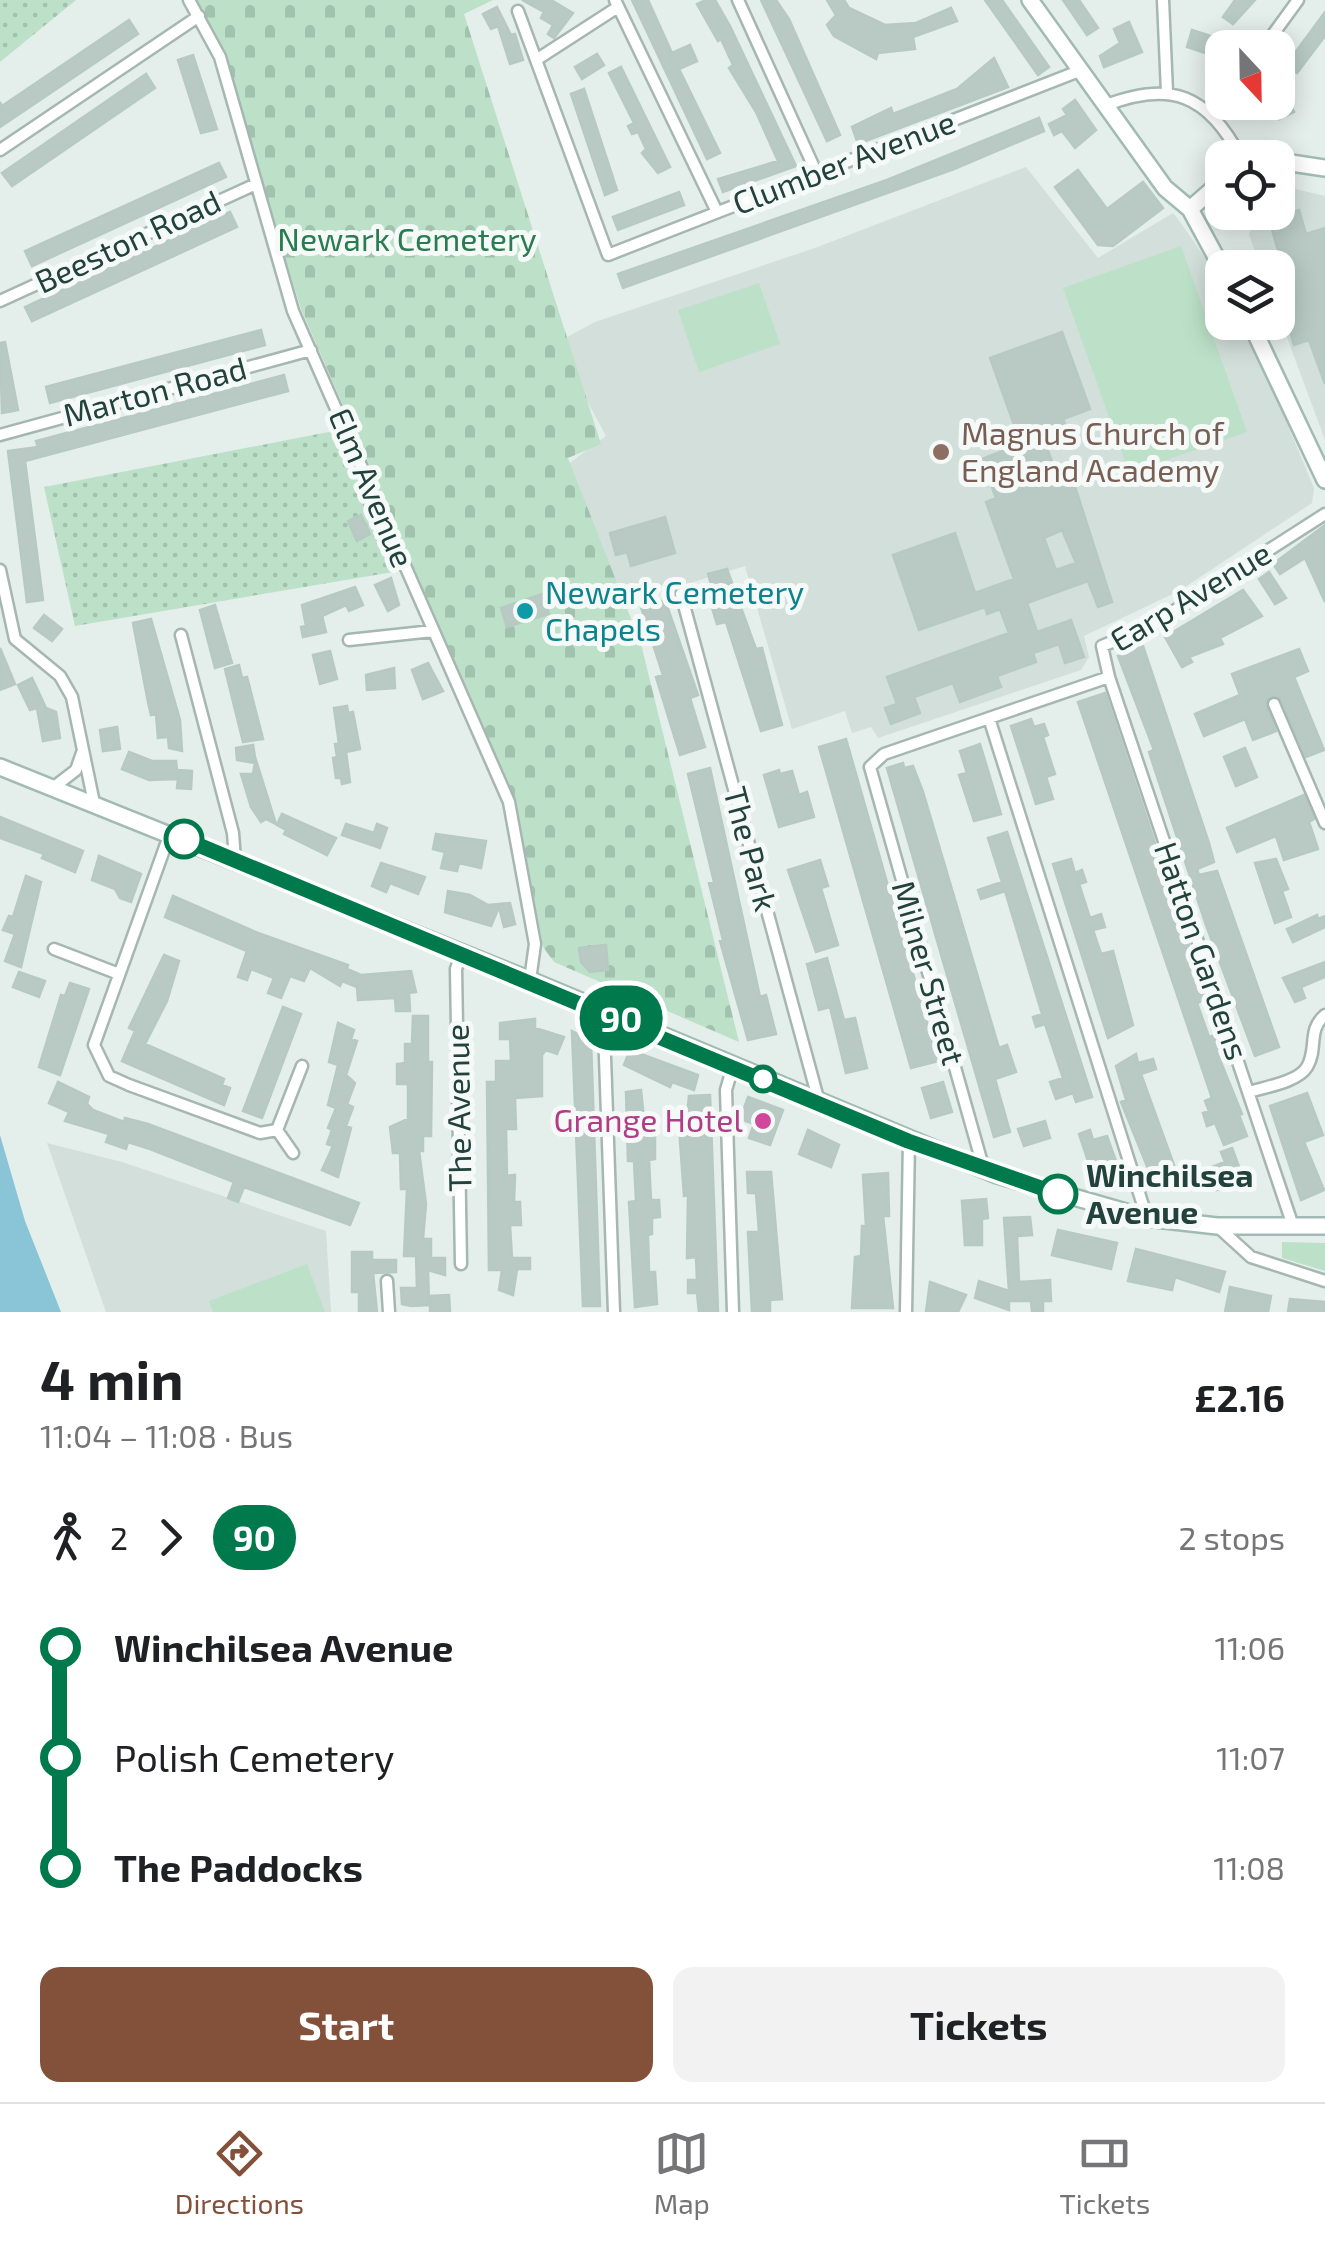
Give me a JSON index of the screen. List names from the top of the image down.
{
  "streets": {
    "street": [
      "Clumber Avenue",
      "Beeston Road",
      "Marton Road",
      "Elm Avenue",
      "Earp Avenue",
      "The Park",
      "Hatton Gardens",
      "Milner Street",
      "The Avenue"
    ]
  },
  "crossings": [
    ["Beeston Road", "Elm Avenue"],
    ["Marton Road", "Elm Avenue"],
    ["Earp Avenue", "Hatton Gardens"],
    ["Earp Avenue", "Milner Street"]
  ],
  "parks": ["Newark Cemetery"],
  "places": [
    "Magnus Church of England Academy",
    "Newark Cemetery Chapels",
    "Grange Hotel",
    "Winchilsea Avenue"
  ],
  "lines": ["bus line 90"],
  "north": "bottom",
  "page": {
    "on_map": "90",
    "heading": ["4 min", "11:04 – 11:08 · Bus", "£2.16"],
    "legs": ["2", "90", "2 stops"],
    "list": [
      {
        "name": "Winchilsea Avenue",
        "value": "11:06"
      },
      {
        "name": "Polish Cemetery",
        "value": "11:07"
      },
      {
        "name": "The Paddocks",
        "value": "11:08"
      }
    ],
    "buttons": ["Start", "Tickets"],
    "tabs": ["Directions", "Map", "Tickets"]
  }
}
